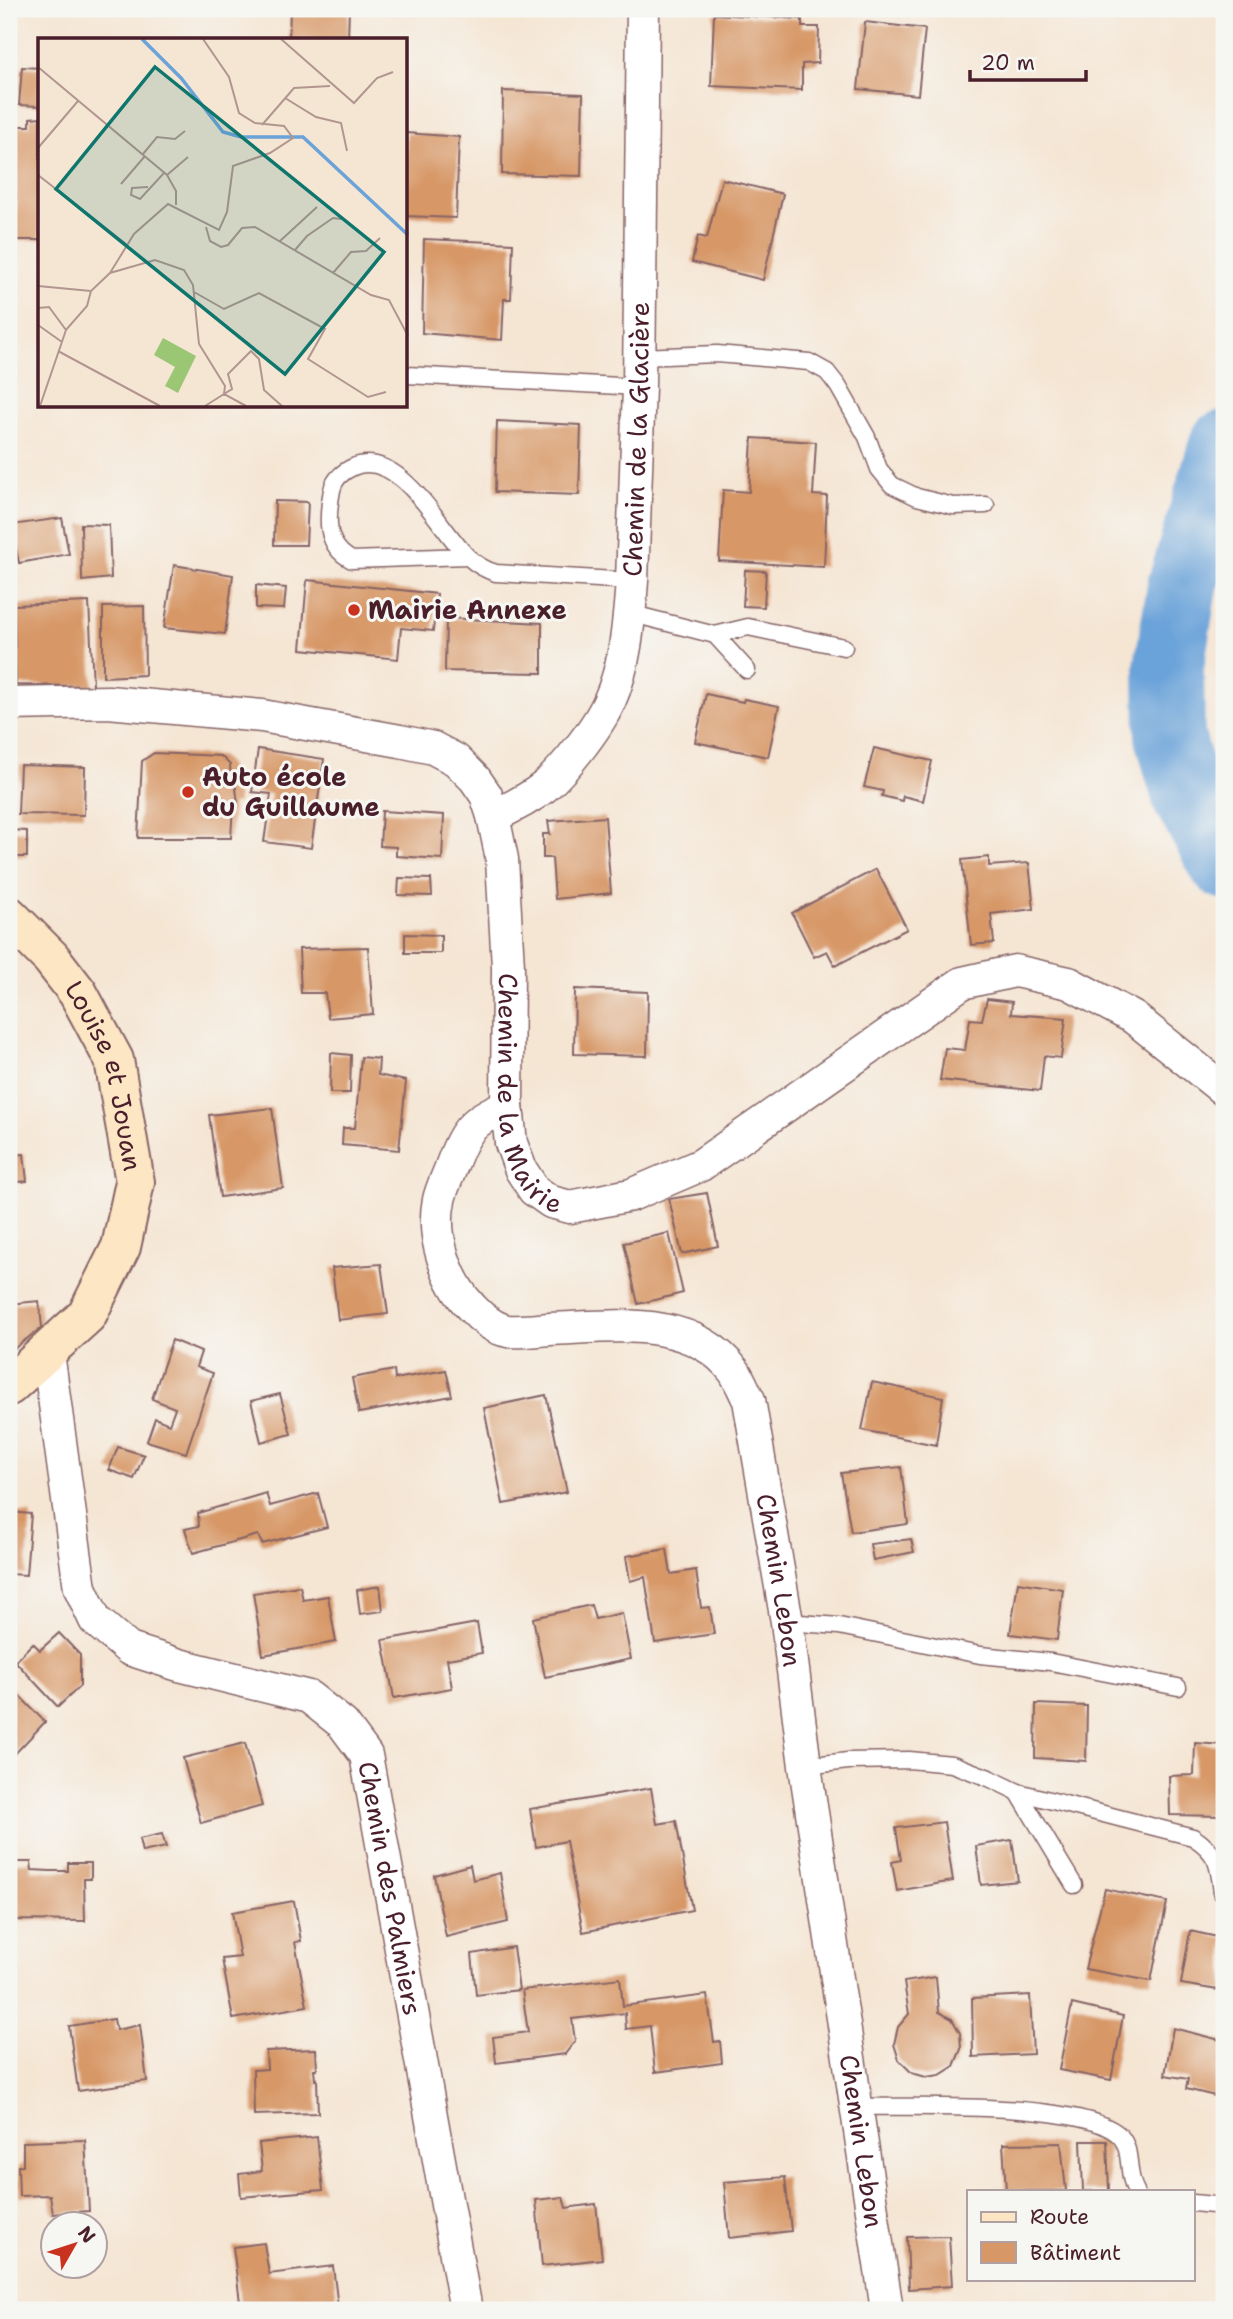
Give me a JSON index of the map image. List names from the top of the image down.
{
  "streets": {
    "main road": ["Louise et Jouan"],
    "street": [
      "Chemin de la Glacière",
      "Chemin de la Mairie",
      "Chemin Lebon",
      "Chemin des Palmiers"
    ]
  },
  "crossings": [
    ["Chemin de la Glacière", "Chemin de la Mairie"],
    ["Louise et Jouan", "Chemin des Palmiers"],
    ["Chemin de la Mairie", "Chemin Lebon"]
  ],
  "places": ["Mairie Annexe", "Auto école du Guillaume"],
  "legend": ["Route", "Bâtiment"],
  "scale_bar": "20 m",
  "north": "top right"
}
